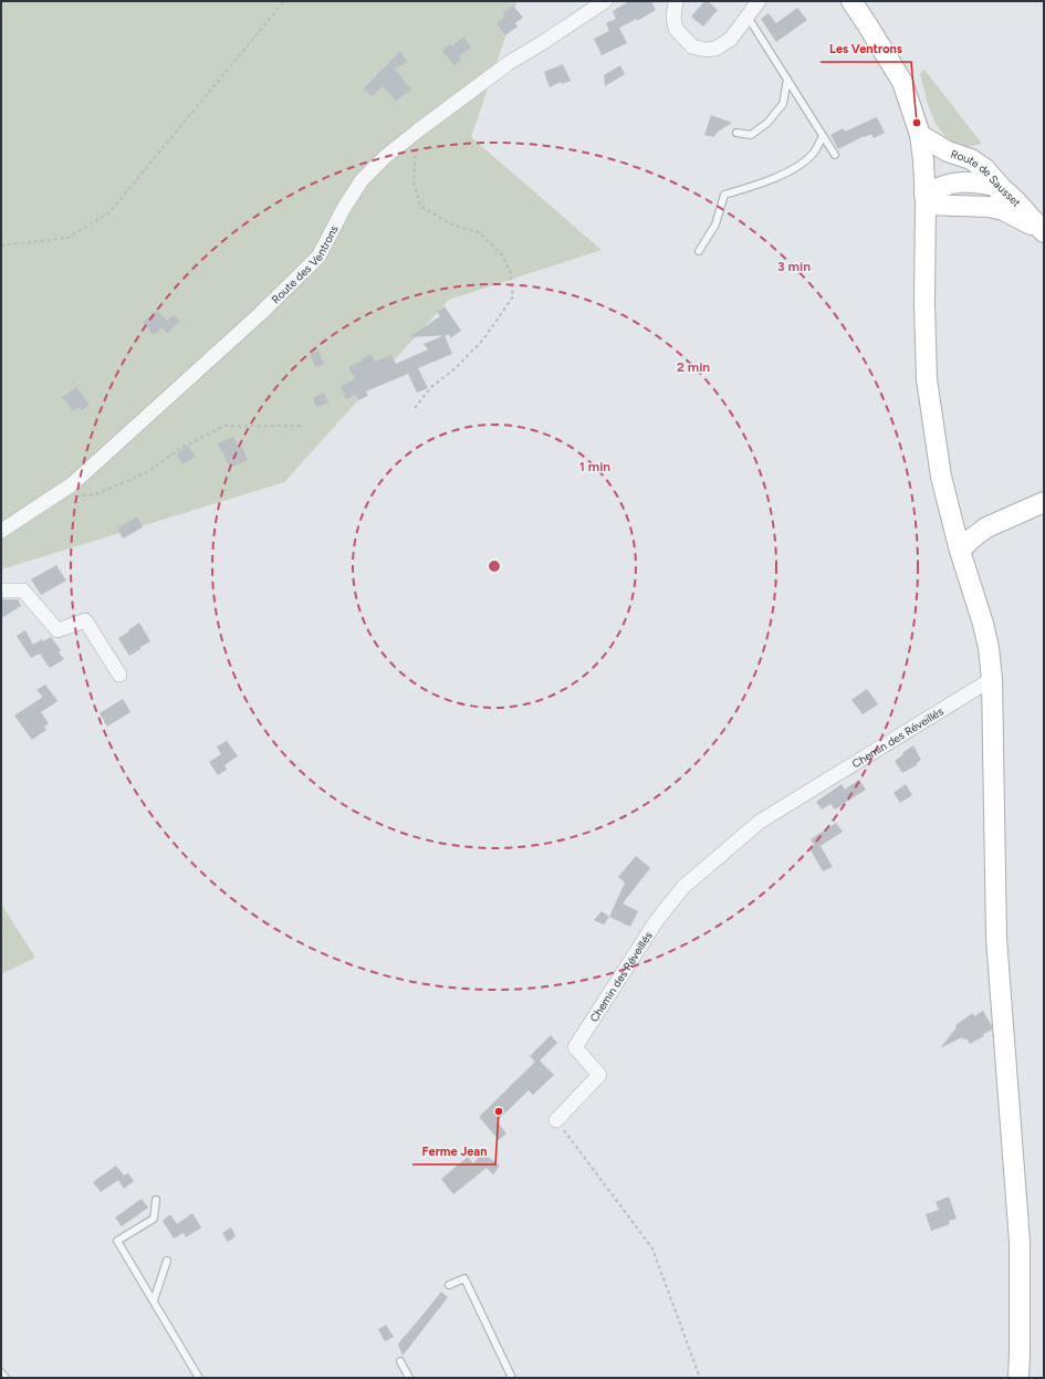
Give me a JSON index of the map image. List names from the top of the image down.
{
  "streets": {
    "main road": ["Route de Sausset"],
    "street": ["Route des Ventrons", "Chemin des Réveillés"]
  },
  "places": ["Les Ventrons", "Ferme Jean"],
  "rings": ["3 min", "2 min", "1 min"]
}
